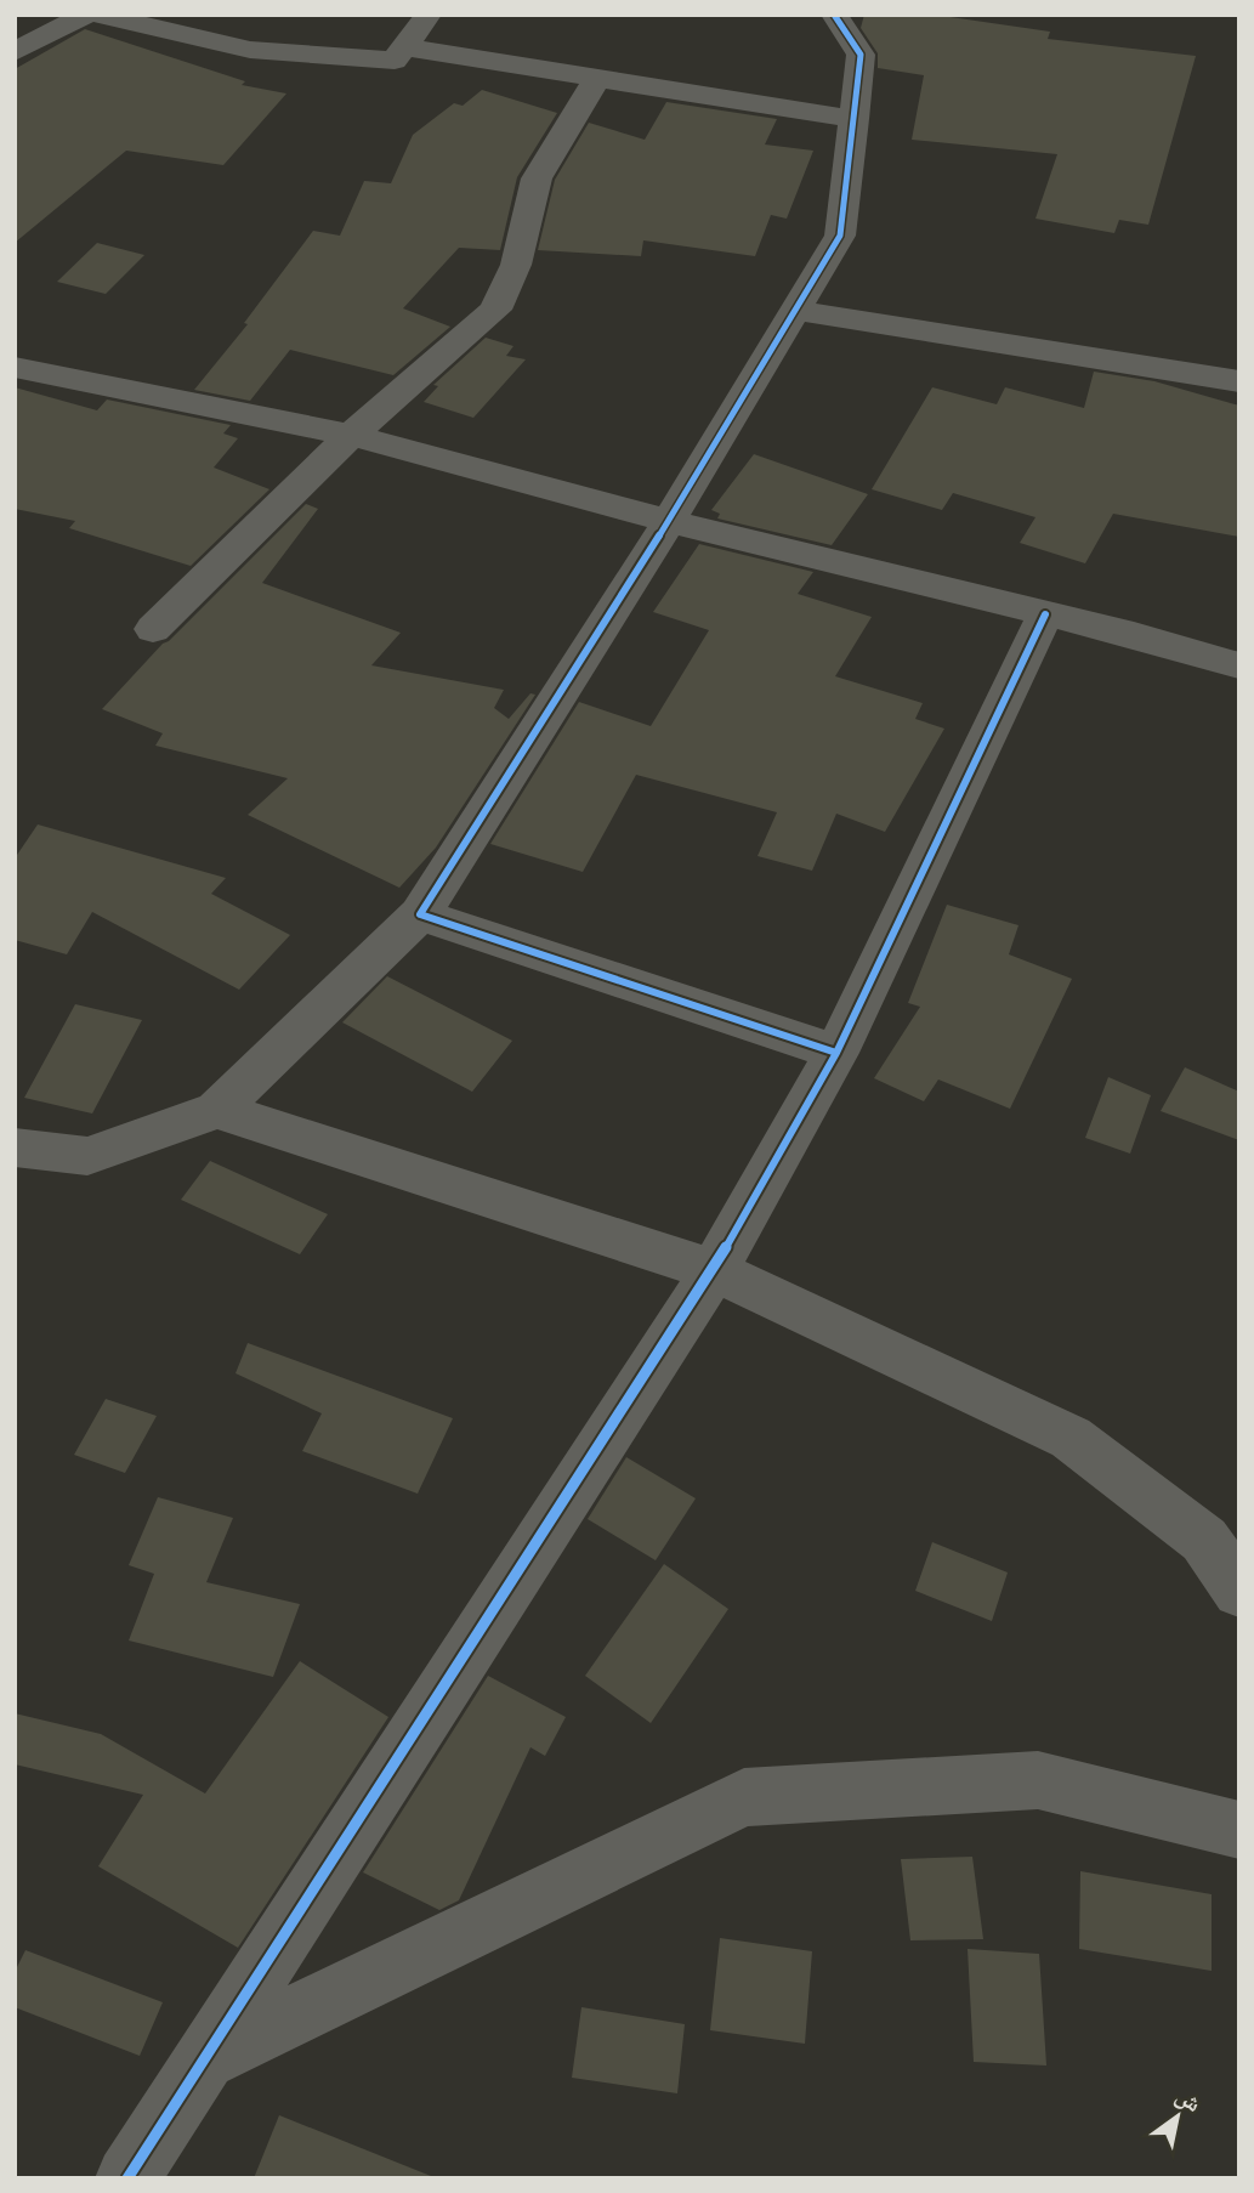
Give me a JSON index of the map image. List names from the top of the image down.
{
  "north": "top right"
}
